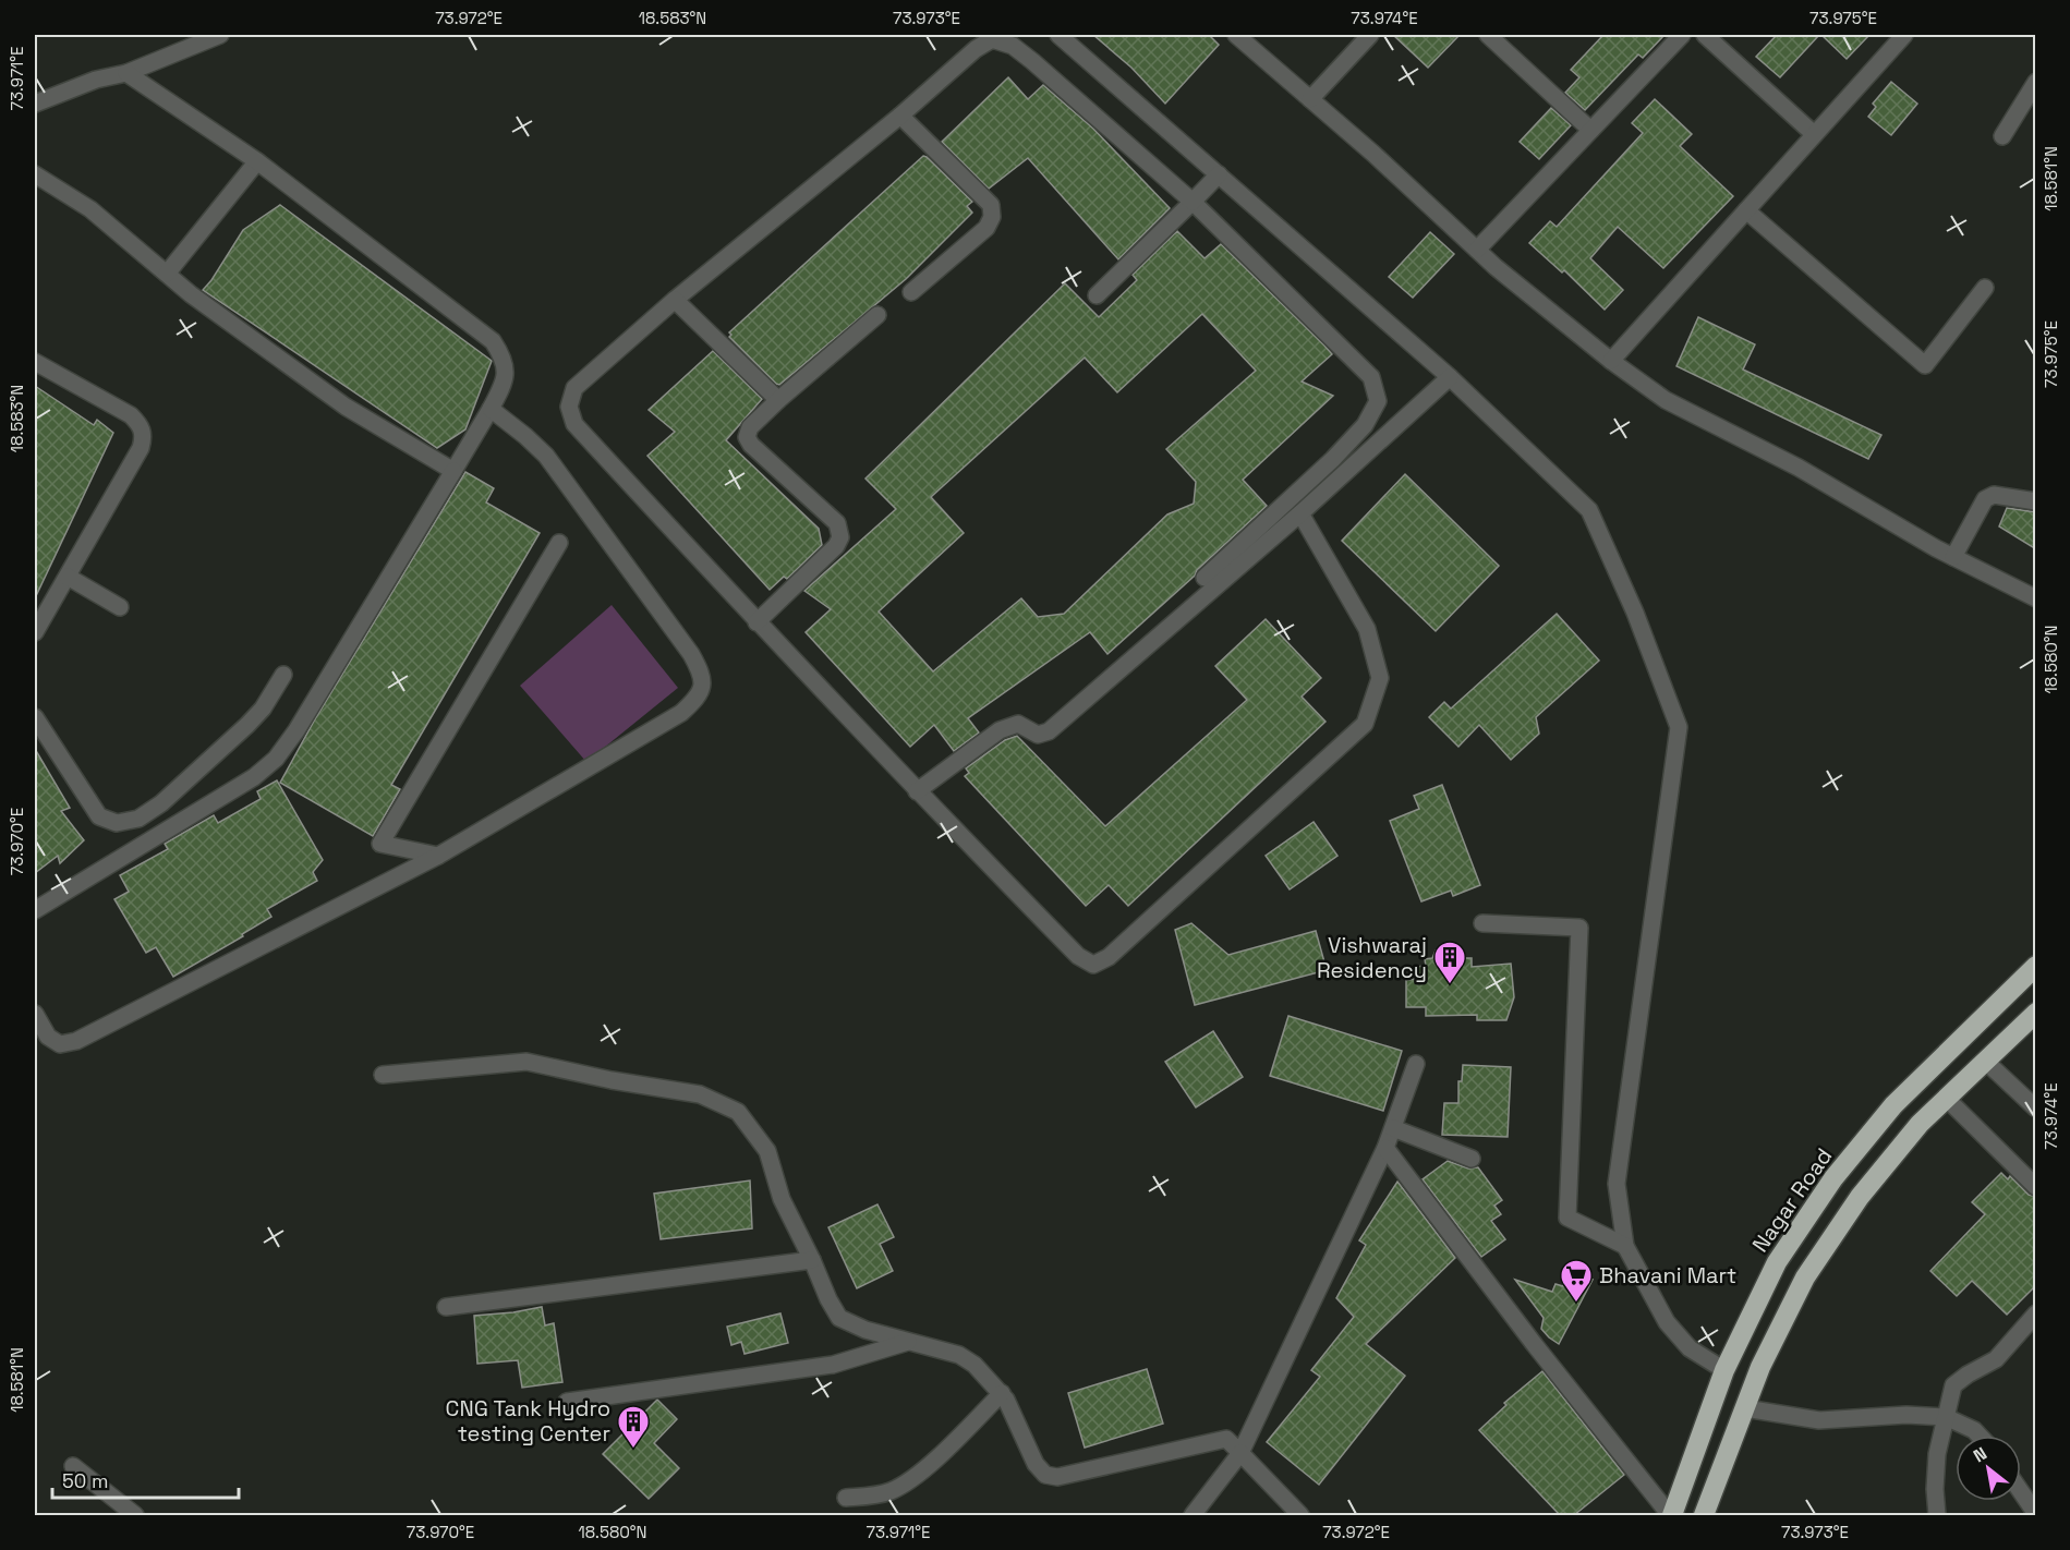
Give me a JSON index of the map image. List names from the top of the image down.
{
  "streets": {
    "highway": ["Nagar Road"]
  },
  "places": {
    "building": ["Vishwaraj Residency", "CNG Tank Hydro testing Center"],
    "supermarket": ["Bhavani Mart"]
  },
  "scale_bar": "50 m",
  "north": "top left",
  "coordinates": [
    "73.972°E",
    "18.583°N",
    "73.973°E",
    "73.974°E",
    "73.975°E",
    "73.971°E",
    "18.581°N",
    "18.580°N",
    "73.970°E"
  ]
}
